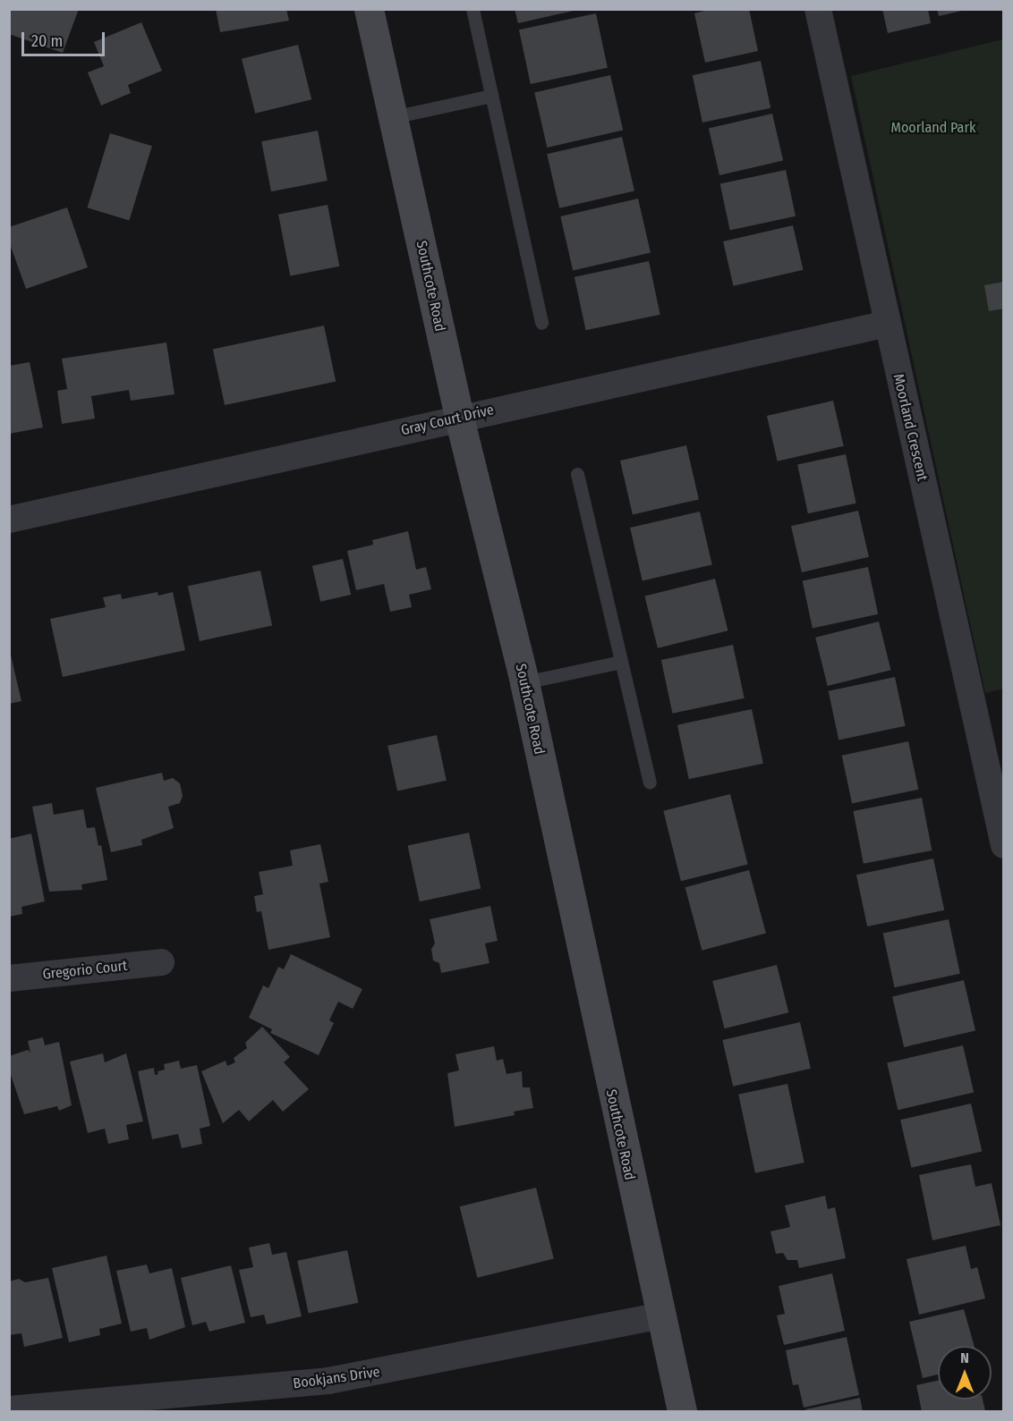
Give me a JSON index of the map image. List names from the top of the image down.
{
  "streets": {
    "main road": ["Southcote Road"],
    "street": [
      "Gray Court Drive",
      "Moorland Crescent",
      "Gregorio Court",
      "Bookjans Drive"
    ]
  },
  "crossings": [
    ["Southcote Road", "Gray Court Drive"],
    ["Southcote Road", "Bookjans Drive"],
    ["Gray Court Drive", "Moorland Crescent"]
  ],
  "parks": ["Moorland Park"],
  "scale_bar": "20 m",
  "north": "top"
}
